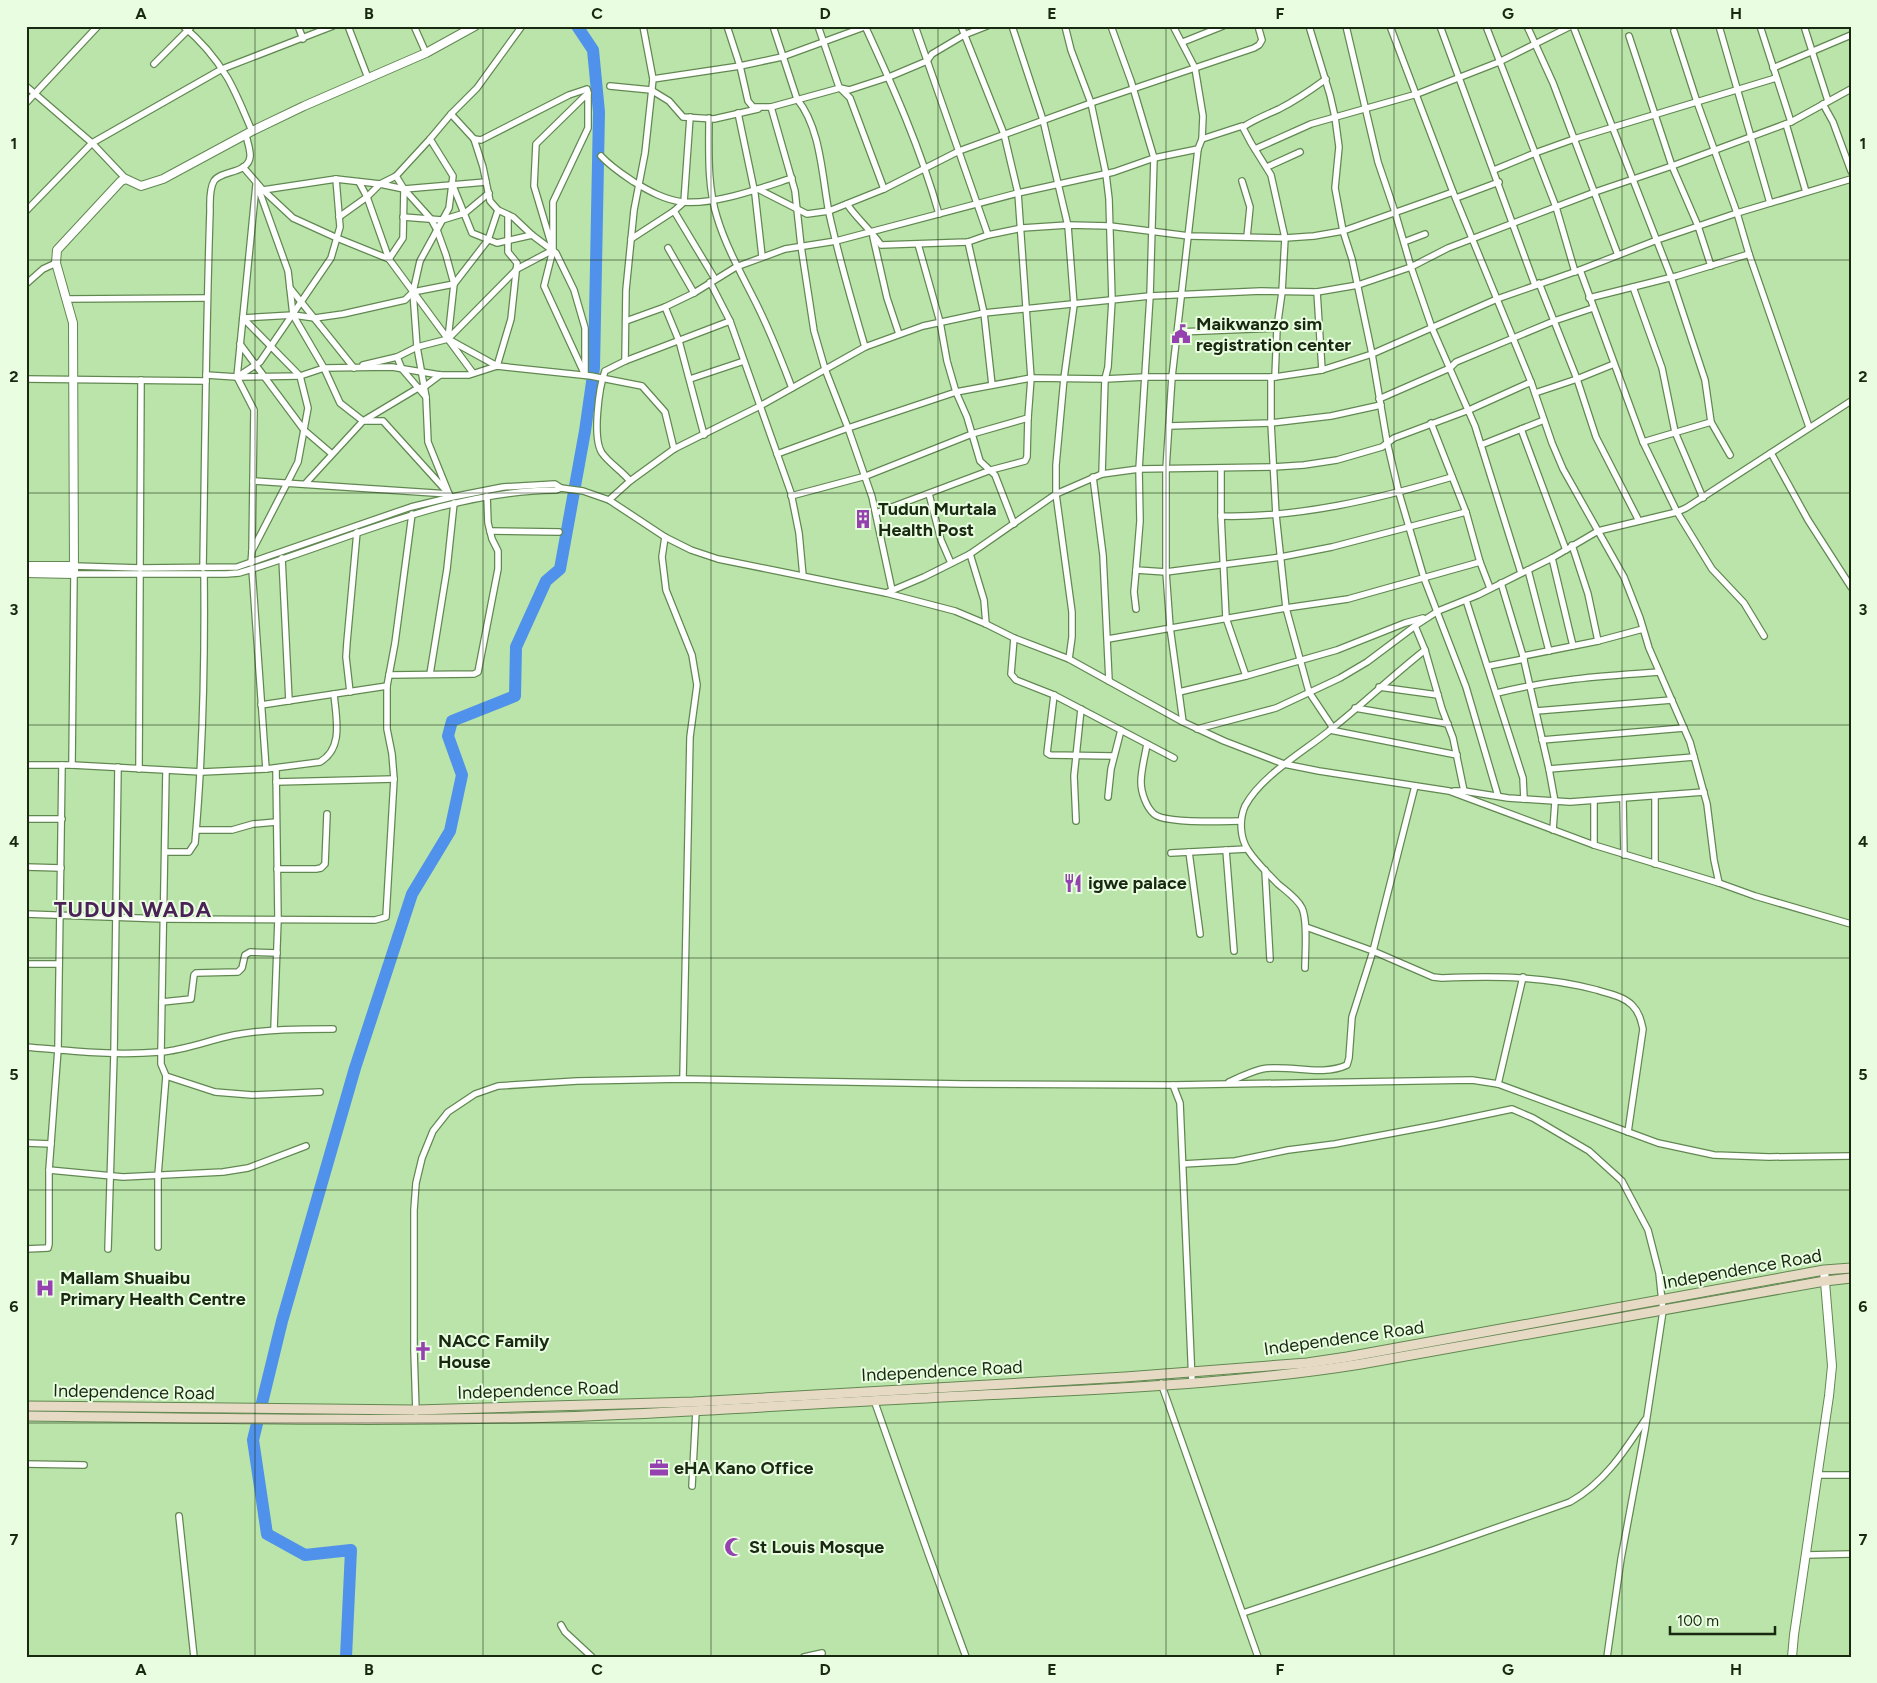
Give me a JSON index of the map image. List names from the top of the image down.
{
  "streets": {
    "main road": ["Independence Road"]
  },
  "districts": ["TUDUN WADA"],
  "places": {
    "public building": ["Maikwanzo sim registration center"],
    "building": ["Tudun Murtala Health Post"],
    "restaurant": ["igwe palace"],
    "hospital": ["Mallam Shuaibu Primary Health Centre"],
    "church": ["NACC Family House"],
    "office": ["eHA Kano Office"],
    "mosque": ["St Louis Mosque"]
  },
  "scale_bar": "100 m",
  "grid": {
    "columns": [
      "A",
      "B",
      "C",
      "D",
      "E",
      "F",
      "G",
      "H"
    ],
    "rows": [
      "1",
      "2",
      "3",
      "4",
      "5",
      "6",
      "7"
    ]
  }
}
